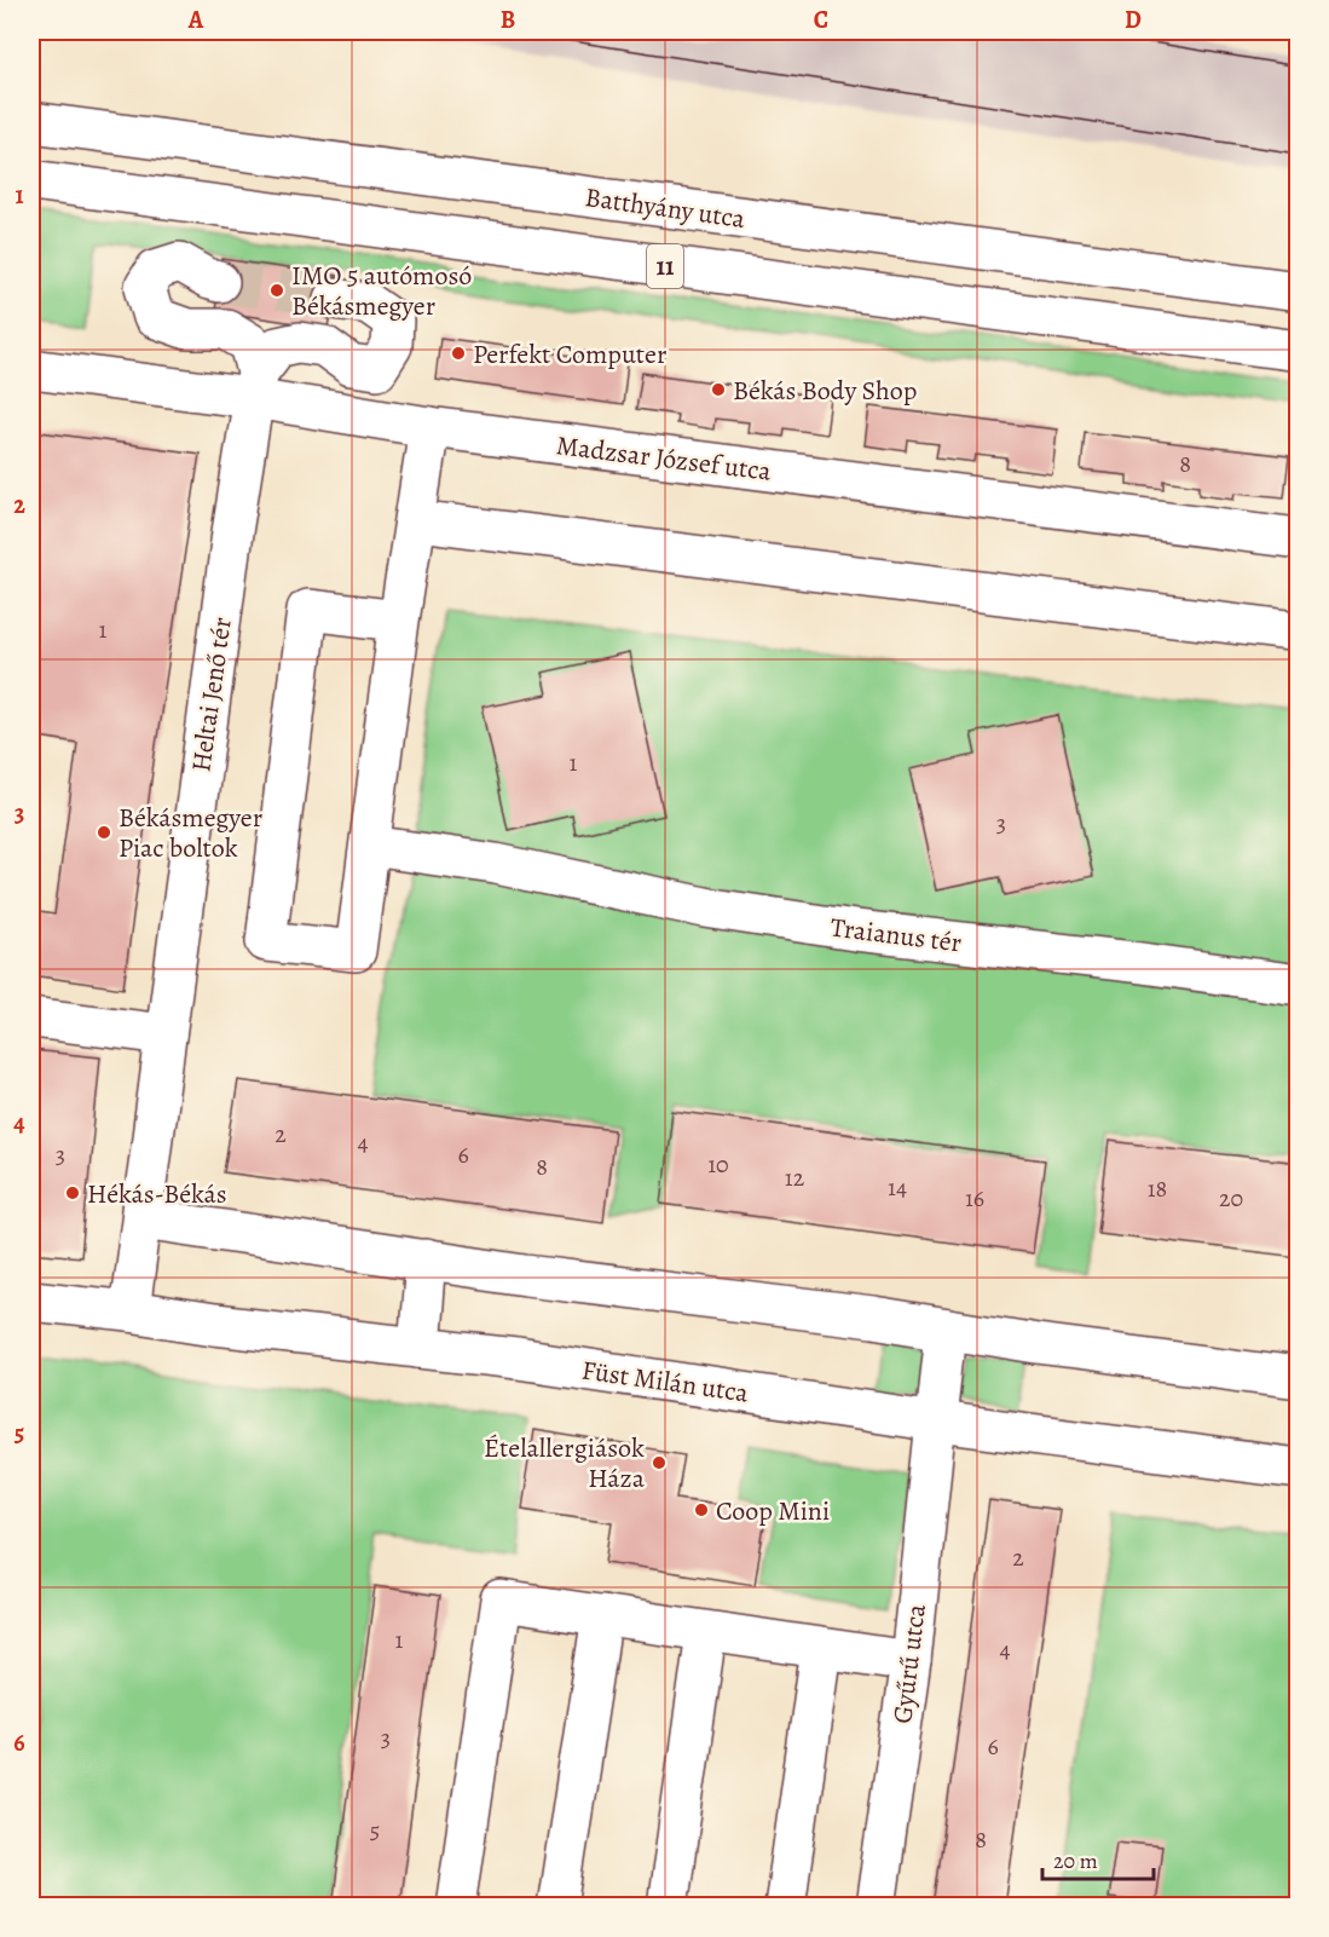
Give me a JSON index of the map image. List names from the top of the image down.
{
  "streets": {
    "street": [
      "Batthyány utca",
      "11",
      "Madzsar József utca",
      "Heltai Jenő tér",
      "Traianus tér",
      "Füst Milán utca",
      "Gyűrű utca"
    ]
  },
  "crossings": [
    ["Madzsar József utca", "Heltai Jenő tér"],
    ["Heltai Jenő tér", "Füst Milán utca"],
    ["Füst Milán utca", "Gyűrű utca"]
  ],
  "places": [
    "IMO 5 autómosó Békásmegyer",
    "Perfekt Computer",
    "Békás Body Shop",
    "Békásmegyer Piac boltok",
    "Hékás-Békás",
    "Ételallergiások Háza",
    "Coop Mini"
  ],
  "house_numbers": [
    "8",
    "1",
    "1",
    "3",
    "2",
    "4",
    "3",
    "6",
    "10",
    "8",
    "12",
    "14",
    "18",
    "16",
    "20",
    "2",
    "1",
    "4",
    "3",
    "6",
    "5",
    "8"
  ],
  "scale_bar": "20 m",
  "grid": {
    "columns": [
      "A",
      "B",
      "C",
      "D"
    ],
    "rows": [
      "1",
      "2",
      "3",
      "4",
      "5",
      "6"
    ]
  }
}
